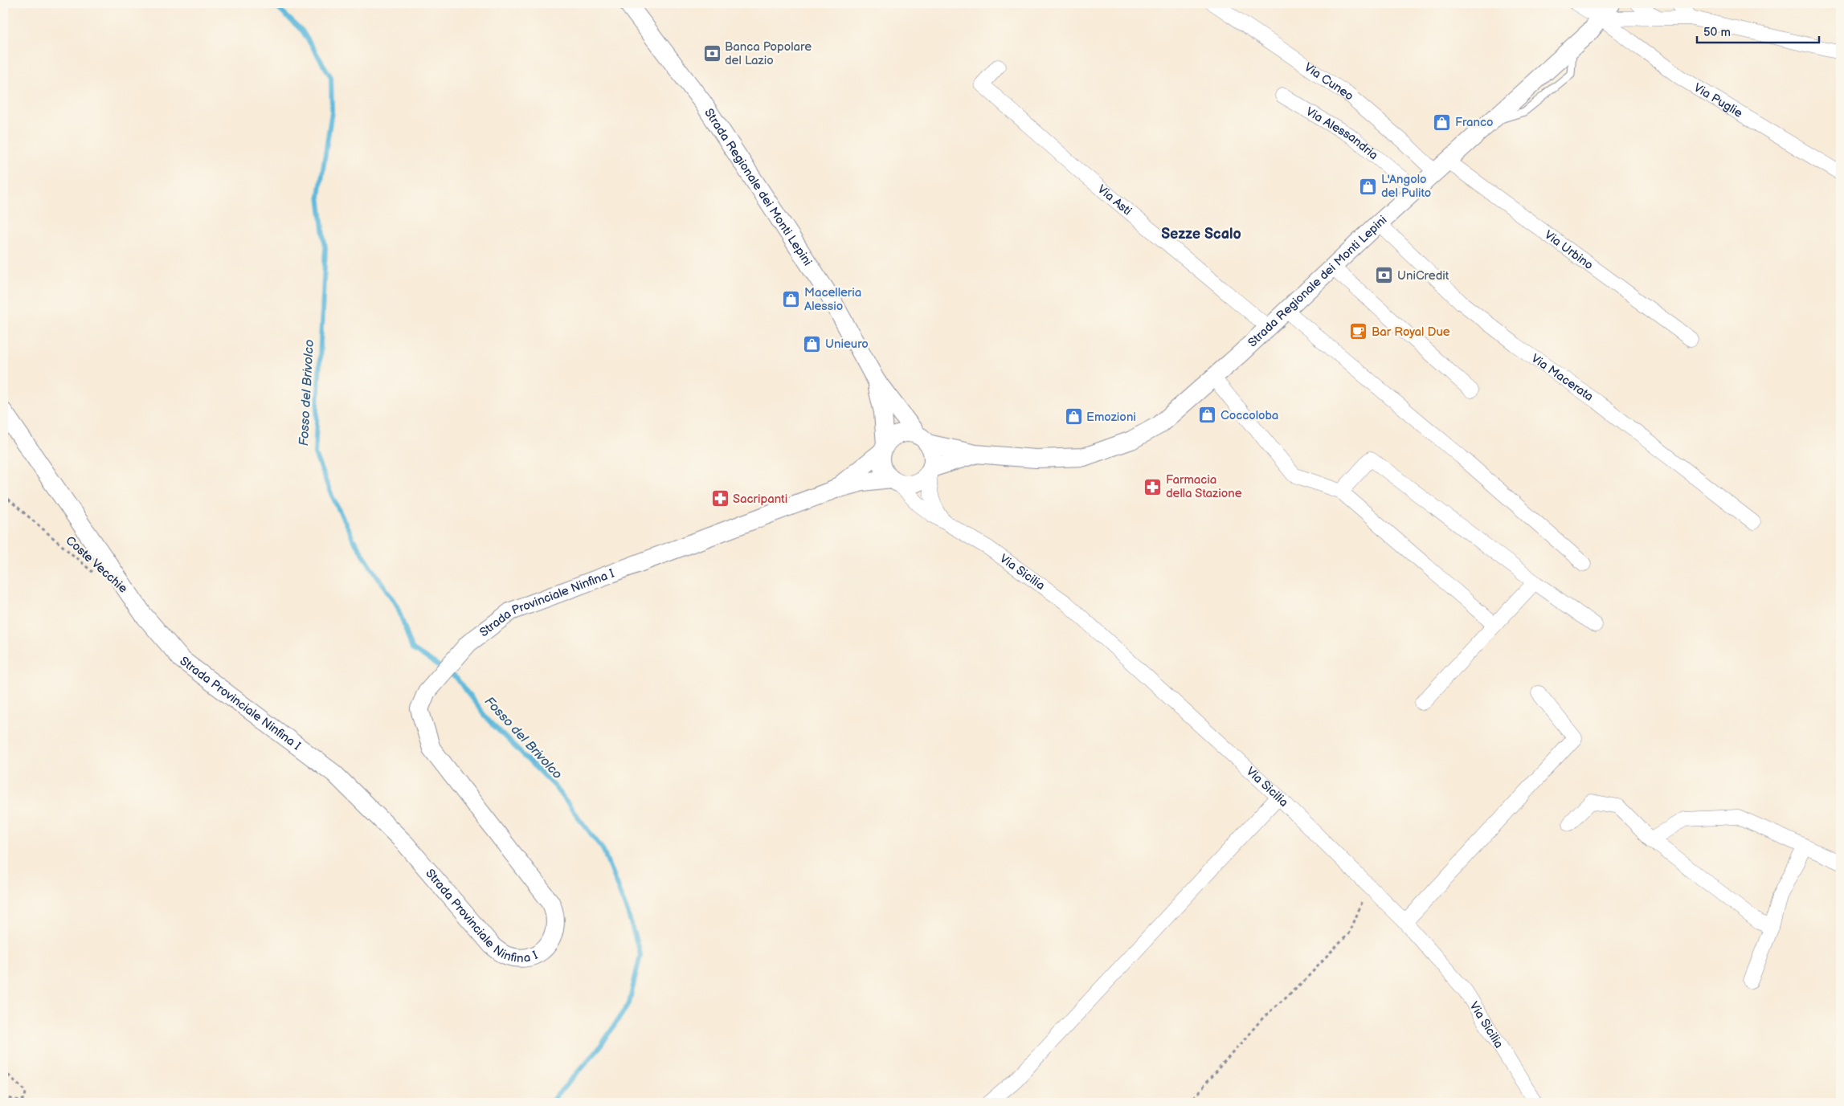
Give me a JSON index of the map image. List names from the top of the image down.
{
  "streets": {
    "street": [
      "Via Cuneo",
      "Via Puglie",
      "Via Alessandria",
      "Strada Regionale dei Monti Lepini",
      "Via Asti",
      "Via Urbino",
      "Via Macerata",
      "Via Sicilia",
      "Strada Provinciale Ninfina I"
    ],
    "path": ["Coste Vecchie"]
  },
  "crossings": [
    ["Via Cuneo", "Strada Regionale dei Monti Lepini"],
    ["Via Cuneo", "Via Urbino"],
    ["Via Puglie", "Strada Regionale dei Monti Lepini"],
    ["Via Alessandria", "Strada Regionale dei Monti Lepini"],
    ["Strada Regionale dei Monti Lepini", "Via Asti"],
    ["Strada Regionale dei Monti Lepini", "Via Urbino"],
    ["Strada Regionale dei Monti Lepini", "Via Macerata"],
    ["Strada Regionale dei Monti Lepini", "Via Sicilia"],
    ["Strada Regionale dei Monti Lepini", "Strada Provinciale Ninfina I"],
    ["Via Sicilia", "Strada Provinciale Ninfina I"]
  ],
  "districts": ["Sezze Scalo"],
  "water": ["Fosso del Brivolco"],
  "places": {
    "bank": ["Banca Popolare del Lazio", "UniCredit"],
    "shop": [
      "Franco",
      "L'Angolo del Pulito",
      "Macelleria Alessio",
      "Unieuro",
      "Coccoloba",
      "Emozioni"
    ],
    "cafe": ["Bar Royal Due"],
    "pharmacy": ["Farmacia della Stazione", "Sacripanti"]
  },
  "scale_bar": "50 m"
}
